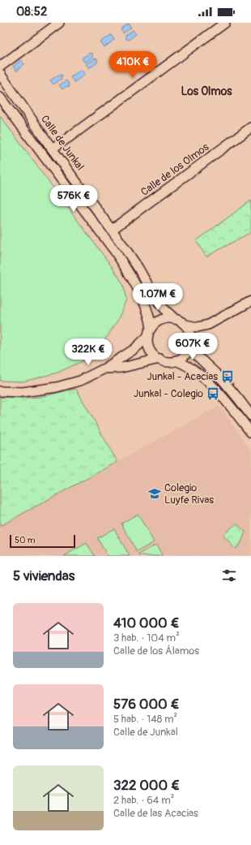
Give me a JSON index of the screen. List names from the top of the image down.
{
  "streets": {
    "street": ["Calle de Junkal", "Calle de los Olmos"]
  },
  "crossings": [
    ["Calle de Junkal", "Calle de los Olmos"]
  ],
  "districts": ["Los Olmos"],
  "places": {
    "bus stop": ["Junkal - Acacias", "Junkal - Colegio"],
    "school or university": ["Colegio Luyfe Rivas"]
  },
  "scale_bar": "50 m",
  "page": {
    "status": "08:52",
    "price": [
      "410K €",
      "576K €",
      "1.07M €",
      "607K €",
      "322K €"
    ],
    "scale": "50 m",
    "heading": "5 viviendas",
    "list": [
      {
        "name": "410 000 €",
        "note": "3 hab. · 104 m² · Calle de los Álamos"
      },
      {
        "name": "576 000 €",
        "note": "5 hab. · 148 m² · Calle de Junkal"
      },
      {
        "name": "322 000 €",
        "note": "2 hab. · 64 m² · Calle de las Acacias"
      }
    ]
  }
}
